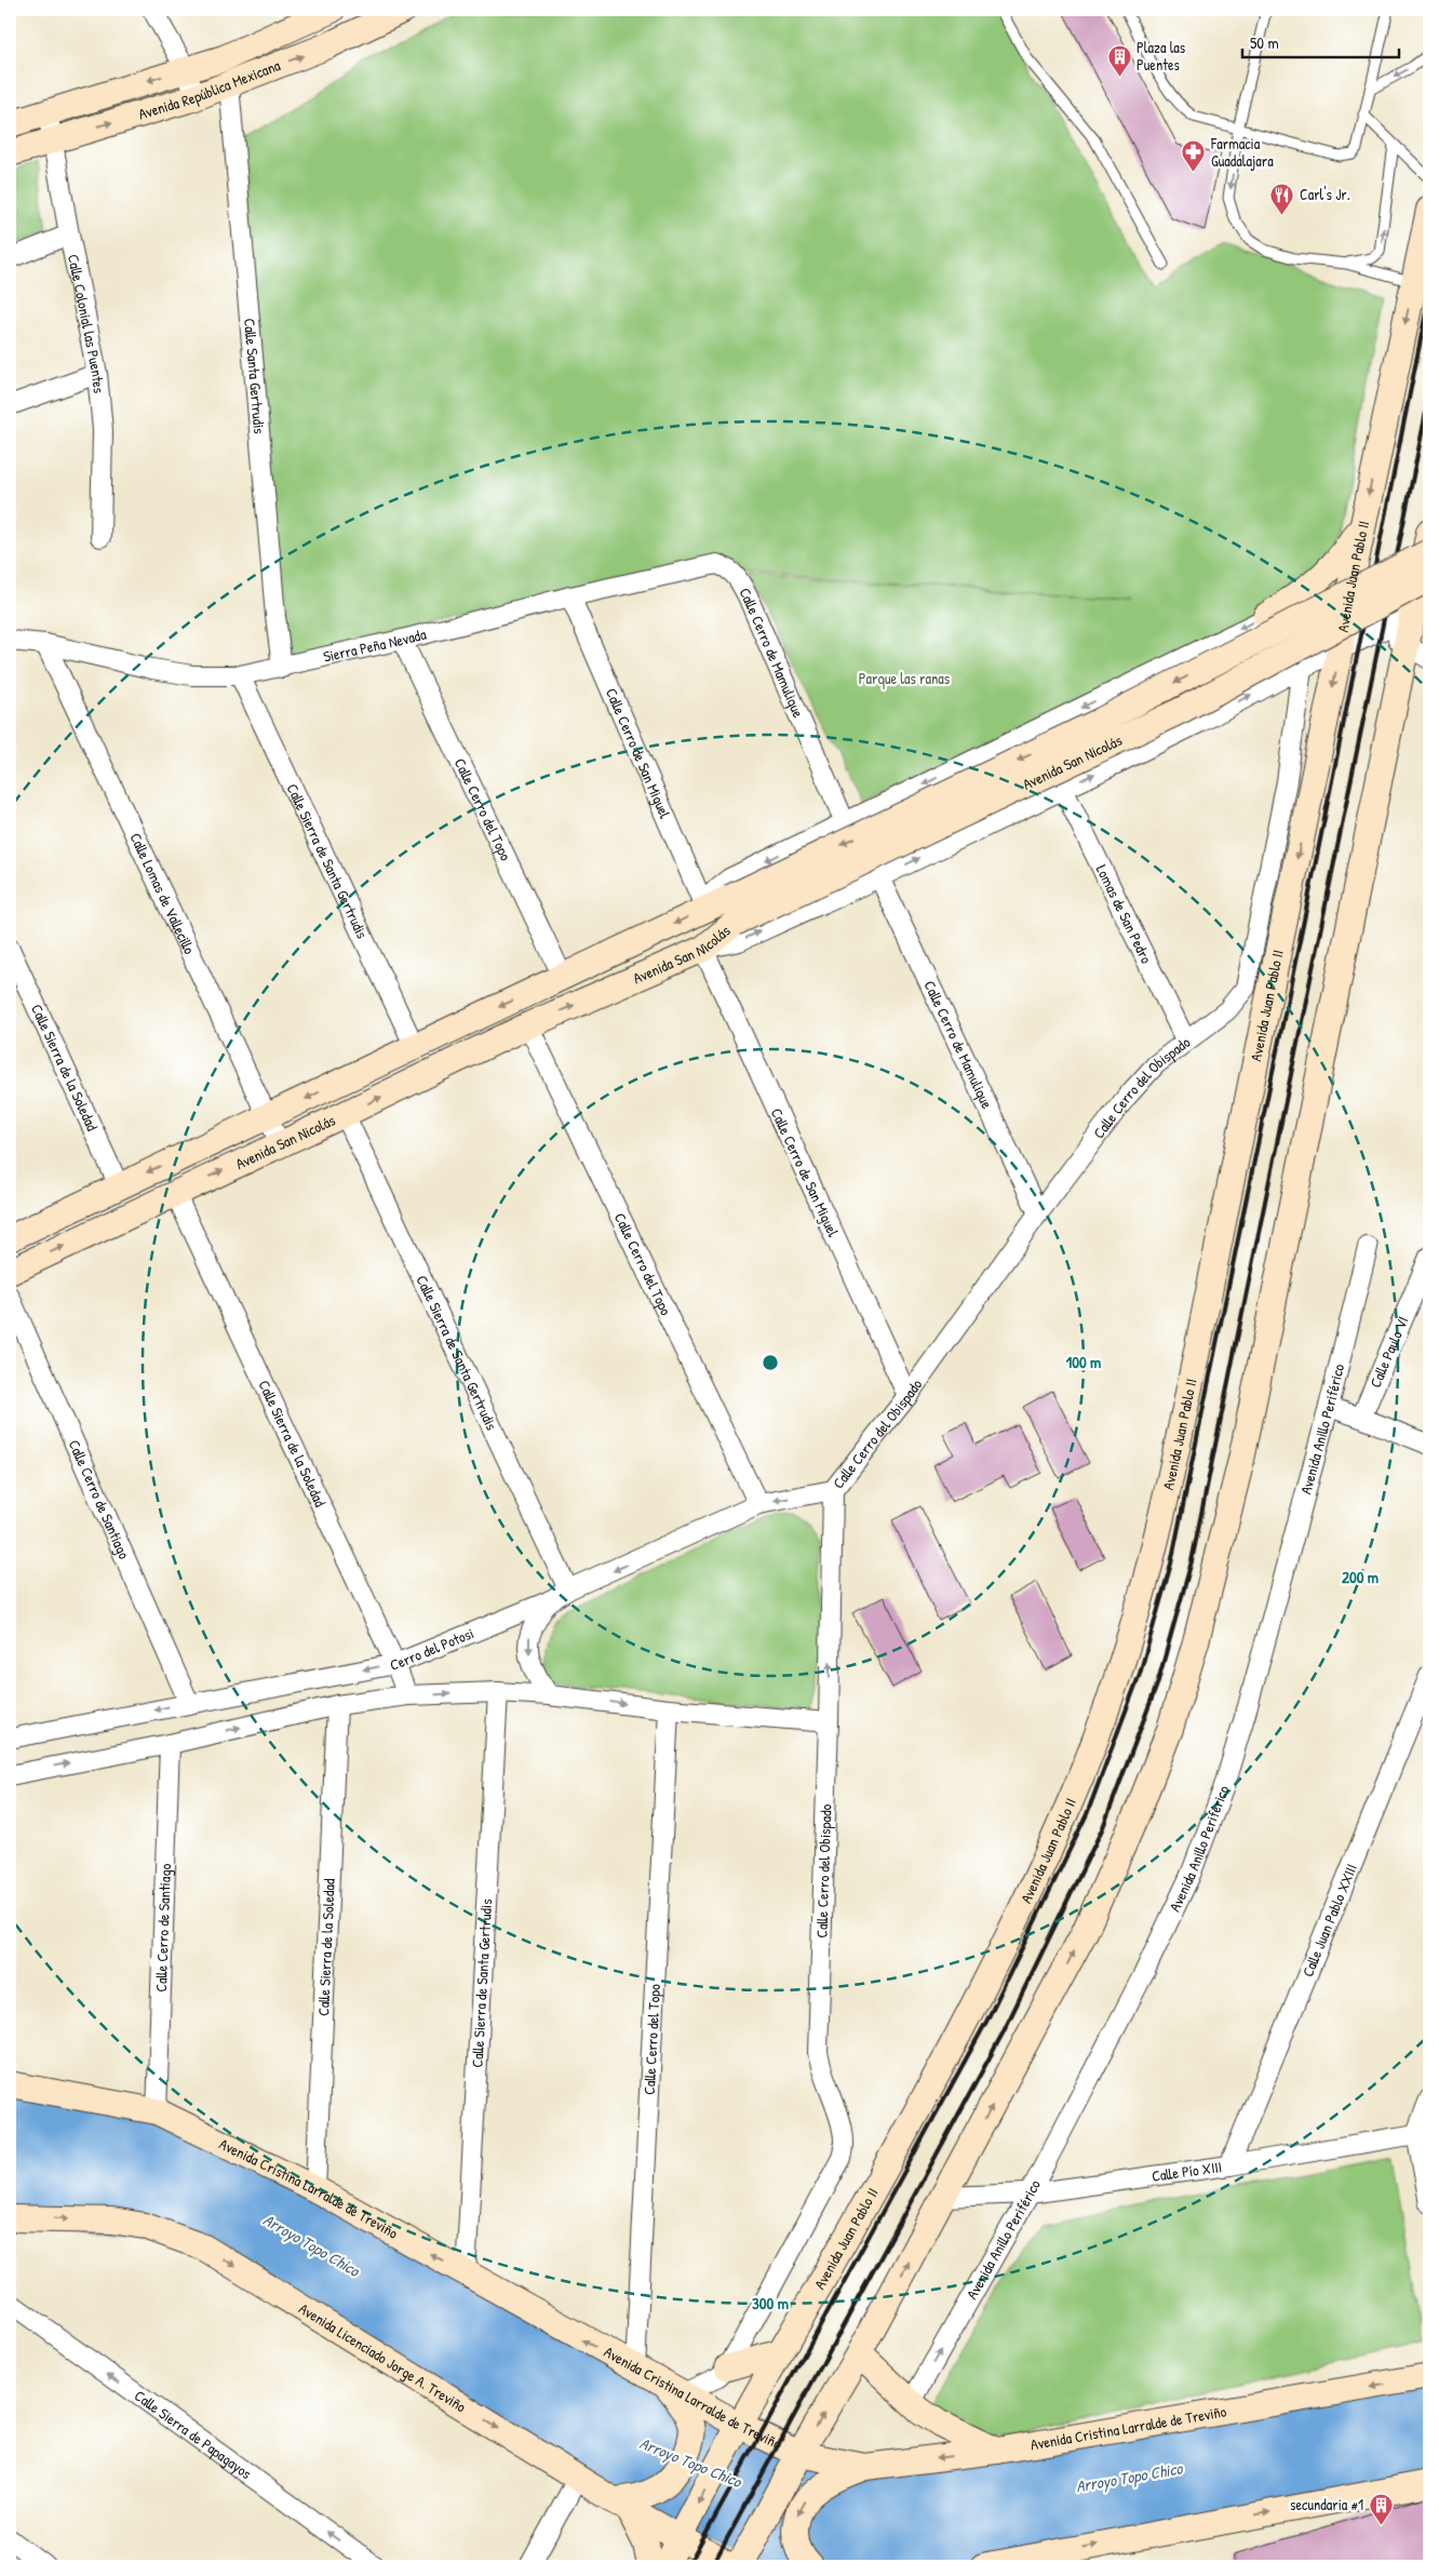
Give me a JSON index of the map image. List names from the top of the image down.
{
  "streets": {
    "main road": [
      "Avenida República Mexicana",
      "Avenida Juan Pablo II",
      "Avenida San Nicolás",
      "Avenida Cristina Larralde de Treviño",
      "Avenida Licenciado Jorge A. Treviño"
    ],
    "street": [
      "Calle Colonial las Puentes",
      "Calle Santa Gertrudis",
      "Sierra Peña Nevada",
      "Calle Cerro de Mamulique",
      "Calle Cerro de San Miguel",
      "Calle Cerro del Topo",
      "Calle Sierra de Santa Gertrudis",
      "Calle Lomas de Vallecillo",
      "Lomas de San Pedro",
      "Calle Sierra de la Soledad",
      "Calle Cerro del Obispado",
      "Calle Paulo VI",
      "Avenida Anillo Periférico",
      "Calle Cerro de Santiago",
      "Cerro del Potosi",
      "Calle Juan Pablo XXIII",
      "Calle Pío XIII",
      "Calle Sierra de Papagayos"
    ]
  },
  "crossings": [
    ["Avenida República Mexicana", "Calle Colonial las Puentes"],
    ["Avenida República Mexicana", "Calle Santa Gertrudis"],
    ["Calle Santa Gertrudis", "Sierra Peña Nevada"],
    ["Avenida Juan Pablo II", "Avenida Cristina Larralde de Treviño"],
    ["Avenida Juan Pablo II", "Avenida Licenciado Jorge A. Treviño"],
    ["Sierra Peña Nevada", "Calle Cerro de Mamulique"],
    ["Sierra Peña Nevada", "Calle Cerro de San Miguel"],
    ["Sierra Peña Nevada", "Calle Cerro del Topo"],
    ["Sierra Peña Nevada", "Calle Sierra de Santa Gertrudis"],
    ["Sierra Peña Nevada", "Calle Lomas de Vallecillo"],
    ["Calle Cerro de Mamulique", "Calle Cerro del Obispado"],
    ["Calle Cerro de San Miguel", "Avenida San Nicolás"],
    ["Calle Cerro de San Miguel", "Calle Cerro del Obispado"],
    ["Avenida San Nicolás", "Calle Cerro del Topo"],
    ["Avenida San Nicolás", "Calle Sierra de Santa Gertrudis"],
    ["Avenida San Nicolás", "Calle Lomas de Vallecillo"],
    ["Avenida San Nicolás", "Calle Sierra de la Soledad"],
    ["Calle Cerro del Topo", "Cerro del Potosi"],
    ["Calle Cerro del Topo", "Avenida Cristina Larralde de Treviño"],
    ["Calle Sierra de Santa Gertrudis", "Cerro del Potosi"],
    ["Calle Sierra de Santa Gertrudis", "Avenida Cristina Larralde de Treviño"],
    ["Lomas de San Pedro", "Calle Cerro del Obispado"],
    ["Calle Sierra de la Soledad", "Cerro del Potosi"],
    ["Calle Sierra de la Soledad", "Avenida Cristina Larralde de Treviño"],
    ["Calle Cerro del Obispado", "Cerro del Potosi"],
    ["Calle Cerro del Obispado", "Avenida Cristina Larralde de Treviño"],
    ["Avenida Anillo Periférico", "Calle Pío XIII"],
    ["Calle Cerro de Santiago", "Cerro del Potosi"],
    ["Calle Cerro de Santiago", "Avenida Cristina Larralde de Treviño"],
    ["Calle Juan Pablo XXIII", "Calle Pío XIII"]
  ],
  "one_way": ["Avenida Licenciado Jorge A. Treviño", "Calle Sierra de Papagayos"],
  "water": ["Arroyo Topo Chico"],
  "parks": ["Parque las ranas"],
  "places": {
    "building": ["Plaza las Puentes", "secundaria #1"],
    "pharmacy": ["Farmacia Guadalajara"],
    "restaurant": ["Carl's Jr."]
  },
  "scale_bar": "50 m",
  "rings": ["100 m", "200 m", "300 m"]
}
